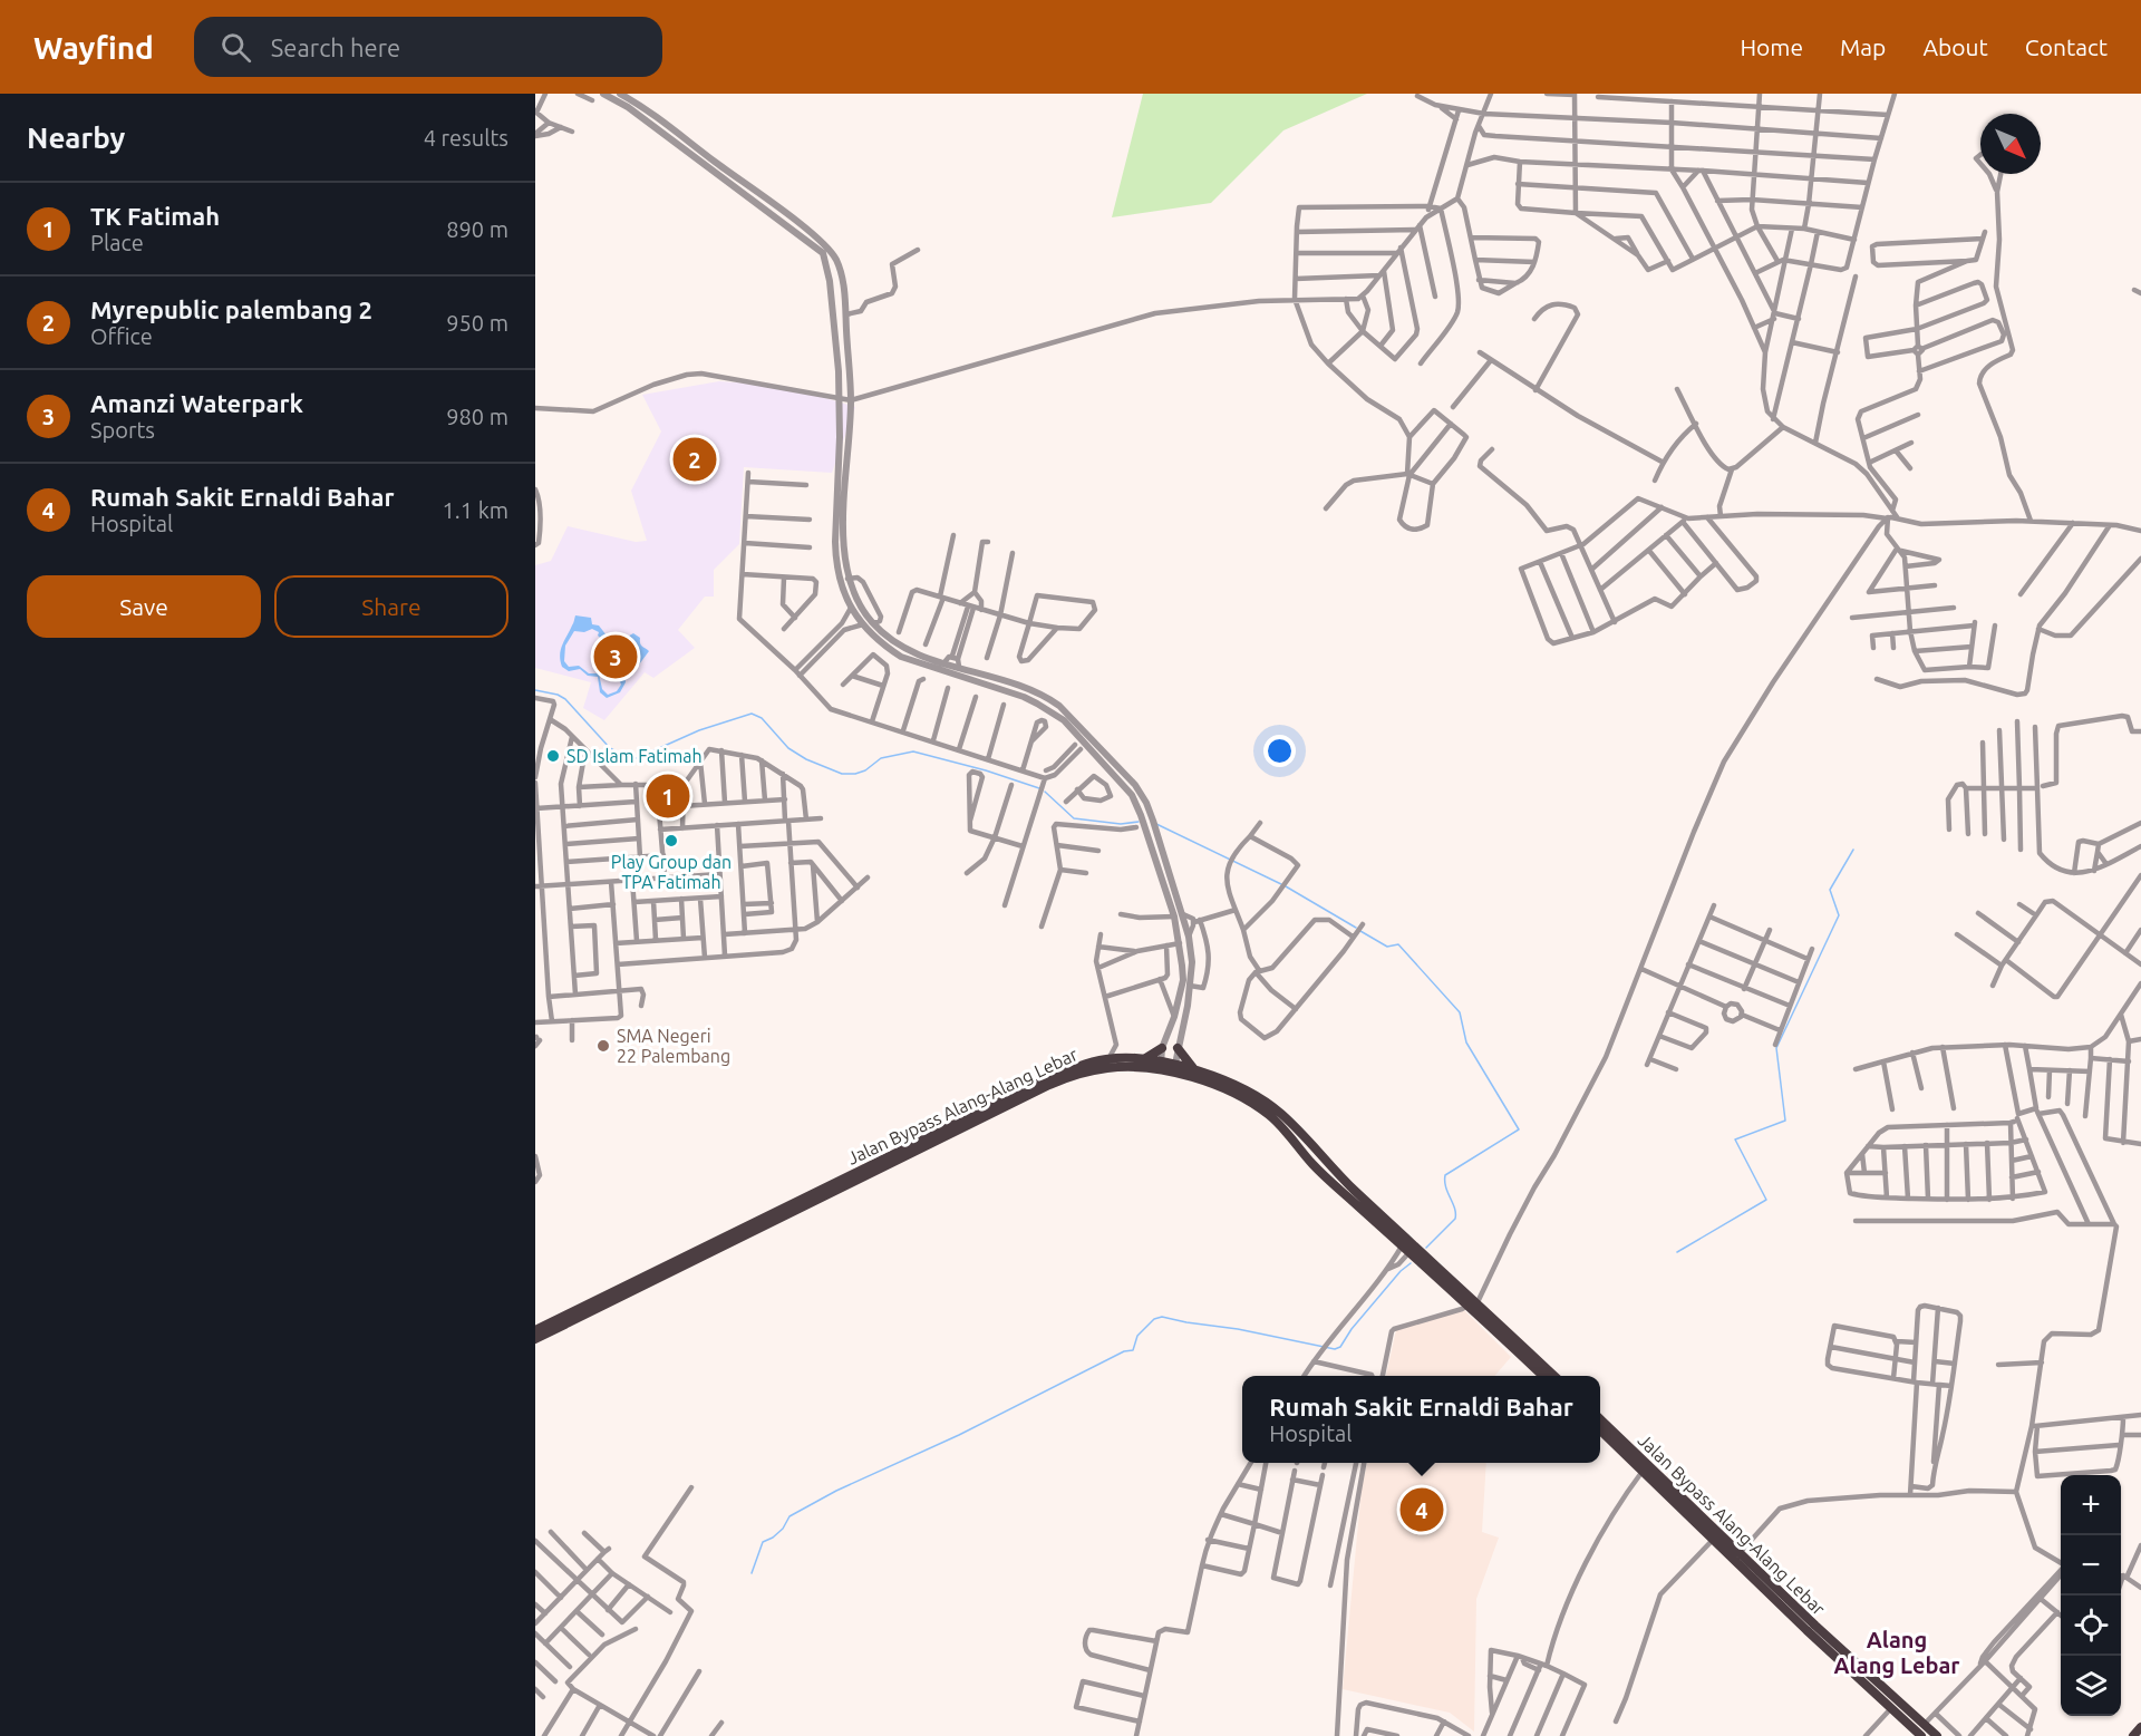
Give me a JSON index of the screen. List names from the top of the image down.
{
  "streets": {
    "highway": ["Jalan Bypass Alang-Alang Lebar"]
  },
  "districts": ["Alang Alang Lebar"],
  "places": ["SD Islam Fatimah", "Play Group dan TPA Fatimah", "SMA Negeri 22 Palembang"],
  "north": "bottom right",
  "page": {
    "header": "Wayfind",
    "search": "Search here",
    "nav": [
      "Home",
      "Map",
      "About",
      "Contact"
    ],
    "heading": ["Nearby", "4 results"],
    "list": [
      {
        "mark": "1",
        "name": "TK Fatimah",
        "note": "Place",
        "value": "890 m"
      },
      {
        "mark": "2",
        "name": "Myrepublic palembang 2",
        "note": "Office",
        "value": "950 m"
      },
      {
        "mark": "3",
        "name": "Amanzi Waterpark",
        "note": "Sports",
        "value": "980 m"
      },
      {
        "mark": "4",
        "name": "Rumah Sakit Ernaldi Bahar",
        "note": "Hospital",
        "value": "1.1 km"
      }
    ],
    "pins": [
      "2",
      "3",
      "1",
      "4"
    ],
    "buttons": ["Save", "Share"],
    "popup": ["Rumah Sakit Ernaldi Bahar", "Hospital"],
    "map_buttons": ["+", "−"]
  }
}
